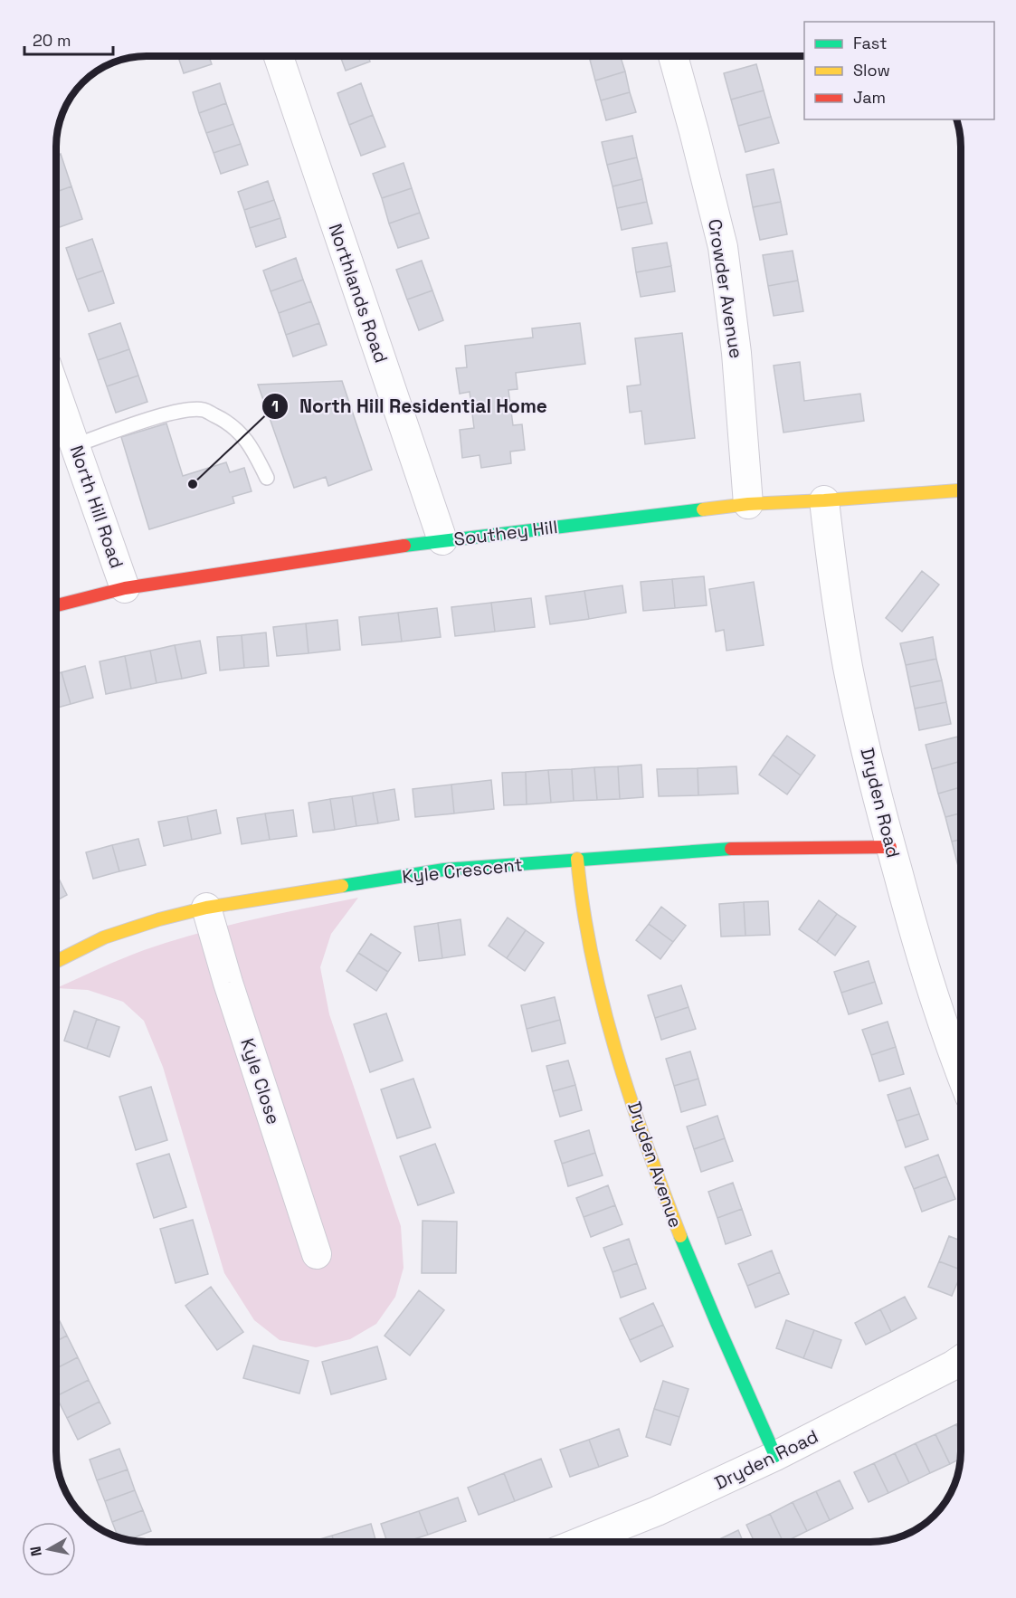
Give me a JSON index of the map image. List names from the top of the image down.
{
  "streets": {
    "street": [
      "Crowder Avenue",
      "Northlands Road",
      "North Hill Road",
      "Southey Hill",
      "Dryden Road",
      "Kyle Crescent",
      "Kyle Close",
      "Dryden Avenue"
    ]
  },
  "crossings": [
    ["Crowder Avenue", "Southey Hill"],
    ["Northlands Road", "Southey Hill"],
    ["North Hill Road", "Southey Hill"],
    ["Southey Hill", "Dryden Road"],
    ["Dryden Road", "Kyle Crescent"],
    ["Dryden Road", "Dryden Avenue"],
    ["Kyle Crescent", "Kyle Close"],
    ["Kyle Crescent", "Dryden Avenue"]
  ],
  "places": ["North Hill Residential Home"],
  "legend": ["Fast", "Slow", "Jam"],
  "scale_bar": "20 m",
  "north": "left"
}
